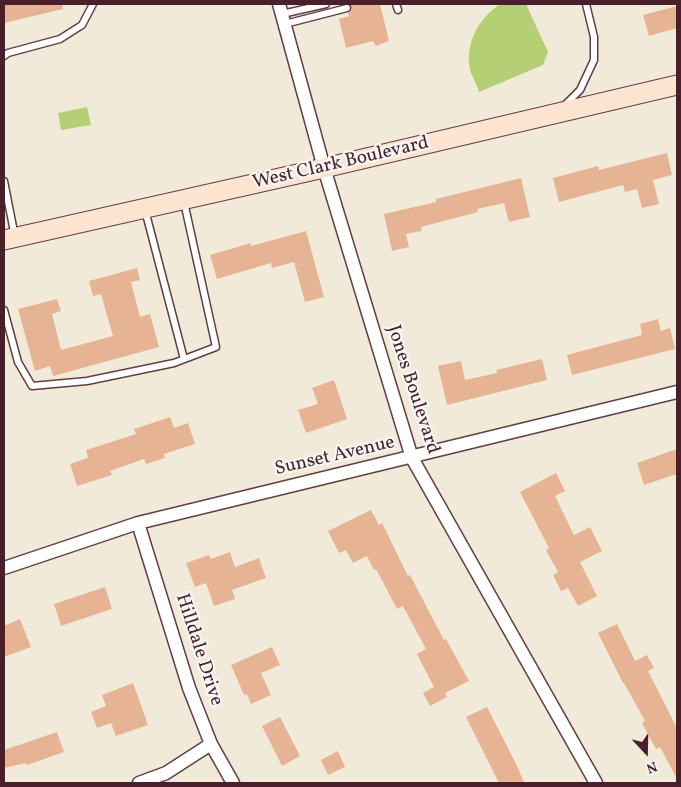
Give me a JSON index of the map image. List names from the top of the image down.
{
  "streets": {
    "street": [
      "West Clark Boulevard",
      "Jones Boulevard",
      "Sunset Avenue",
      "Hilldale Drive"
    ]
  },
  "crossings": [
    ["West Clark Boulevard", "Jones Boulevard"],
    ["Jones Boulevard", "Sunset Avenue"],
    ["Sunset Avenue", "Hilldale Drive"]
  ],
  "north": "bottom"
}
